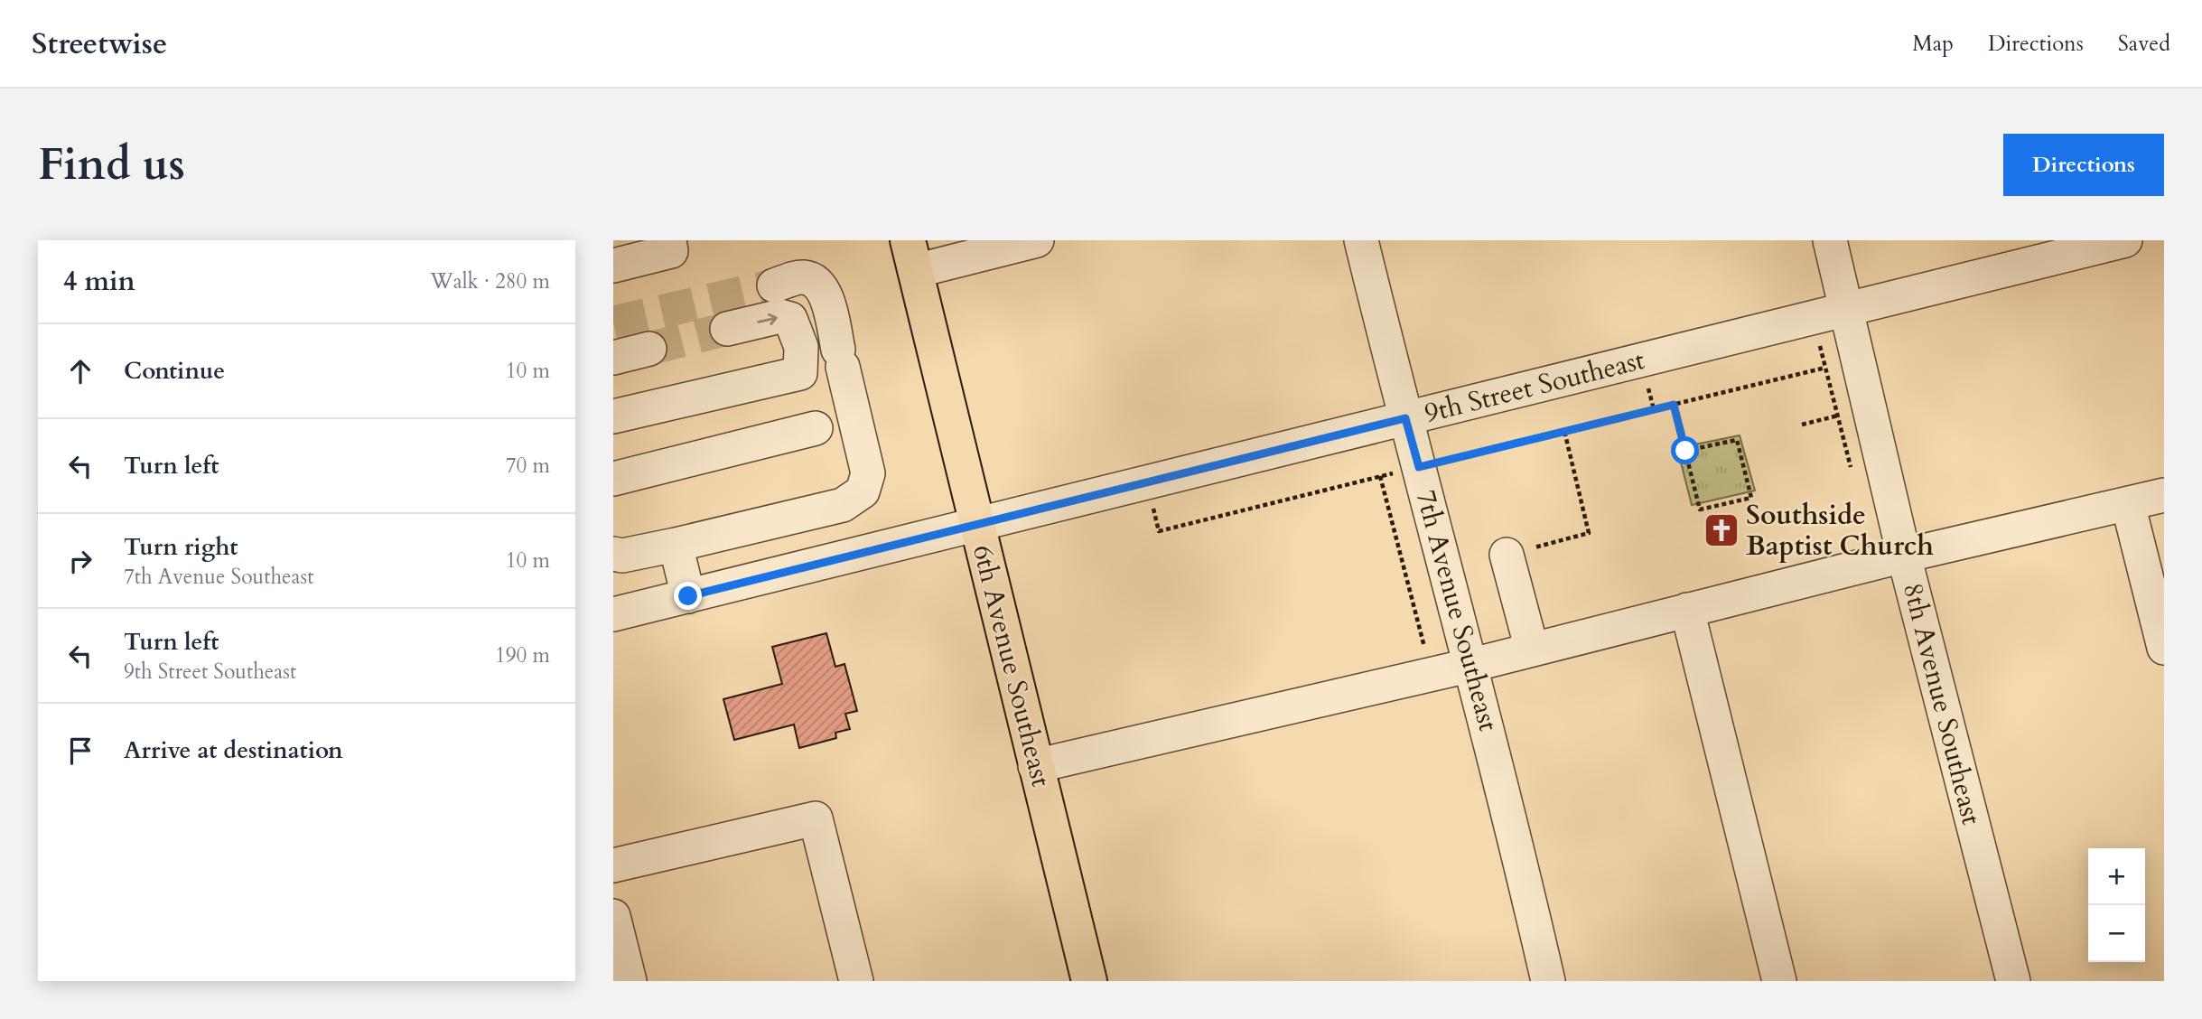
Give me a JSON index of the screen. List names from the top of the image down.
{
  "streets": {
    "main road": ["6th Avenue Southeast"],
    "street": ["9th Street Southeast", "7th Avenue Southeast", "8th Avenue Southeast"]
  },
  "crossings": [
    ["9th Street Southeast", "7th Avenue Southeast"],
    ["9th Street Southeast", "6th Avenue Southeast"],
    ["9th Street Southeast", "8th Avenue Southeast"]
  ],
  "places": {
    "church": ["Southside Baptist Church"]
  },
  "page": {
    "header": "Streetwise",
    "nav": ["Map", "Directions", "Saved"],
    "buttons": "Directions",
    "title": "Find us",
    "heading": ["4 min", "Walk · 280 m"],
    "list": [
      ["Continue", "10 m"],
      ["Turn left", "70 m"],
      ["Turn right", "7th Avenue Southeast", "10 m"],
      ["Turn left", "9th Street Southeast", "190 m"],
      "Arrive at destination"
    ],
    "map_buttons": ["+", "−"]
  }
}
